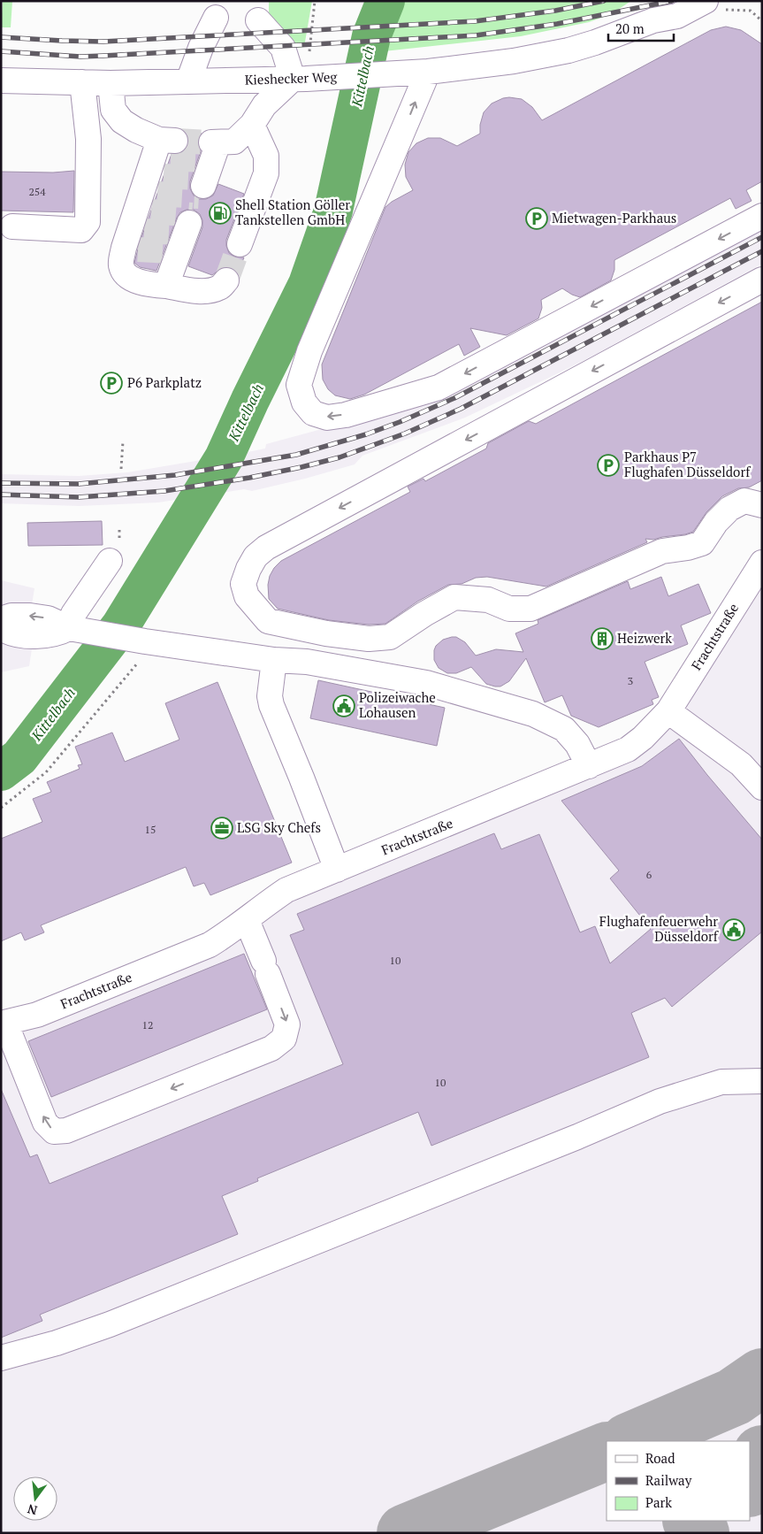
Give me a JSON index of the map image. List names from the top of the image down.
{
  "streets": {
    "street": ["Kieshecker Weg", "Frachtstraße"]
  },
  "water": ["Kittelbach"],
  "places": {
    "fuel station": ["Shell Station Göller Tankstellen GmbH"],
    "parking": ["Mietwagen-Parkhaus", "P6 Parkplatz", "Parkhaus P7 Flughafen Düsseldorf"],
    "building": ["Heizwerk"],
    "public building": ["Polizeiwache Lohausen", "Flughafenfeuerwehr Düsseldorf"],
    "office": ["LSG Sky Chefs"]
  },
  "house_numbers": [
    "254",
    "3",
    "15",
    "6",
    "10",
    "12",
    "10"
  ],
  "legend": ["Road", "Railway", "Park"],
  "scale_bar": "20 m",
  "north": "bottom"
}
